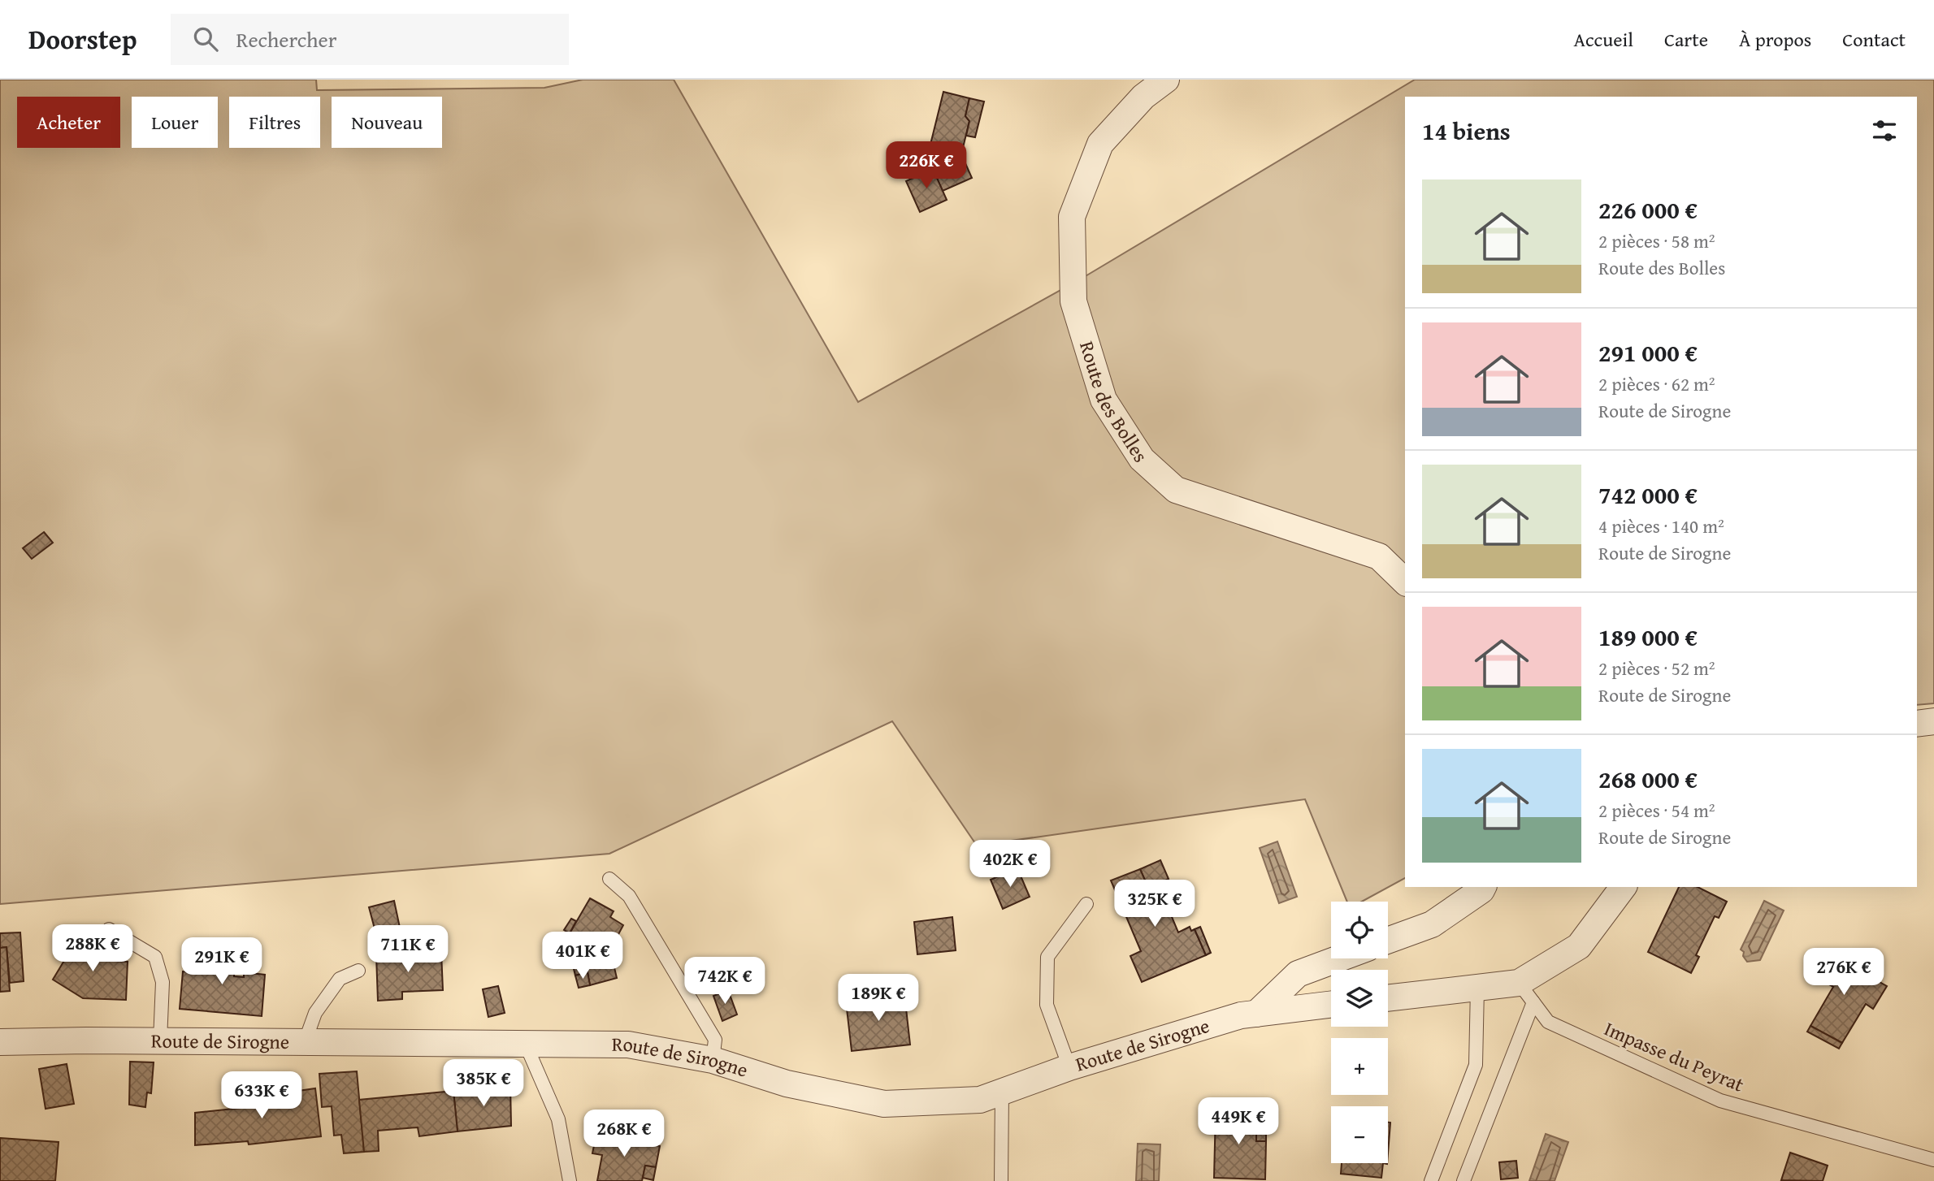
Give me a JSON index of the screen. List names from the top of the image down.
{
  "streets": {
    "street": ["Route des Bolles", "Route de Sirogne"],
    "lane": ["Impasse du Peyrat"]
  },
  "page": {
    "header": "Doorstep",
    "search": "Rechercher",
    "nav": [
      "Accueil",
      "Carte",
      "À propos",
      "Contact"
    ],
    "chip": [
      "Acheter",
      "Louer",
      "Filtres",
      "Nouveau"
    ],
    "heading": "14 biens",
    "price": [
      "226K €",
      "402K €",
      "325K €",
      "288K €",
      "711K €",
      "401K €",
      "291K €",
      "276K €",
      "742K €",
      "189K €",
      "385K €",
      "633K €",
      "449K €",
      "268K €"
    ],
    "list": [
      {
        "name": "226 000 €",
        "note": "2 pièces · 58 m² · Route des Bolles"
      },
      {
        "name": "291 000 €",
        "note": "2 pièces · 62 m² · Route de Sirogne"
      },
      {
        "name": "742 000 €",
        "note": "4 pièces · 140 m² · Route de Sirogne"
      },
      {
        "name": "189 000 €",
        "note": "2 pièces · 52 m² · Route de Sirogne"
      },
      {
        "name": "268 000 €",
        "note": "2 pièces · 54 m² · Route de Sirogne"
      }
    ],
    "map_buttons": ["+", "−"]
  }
}
